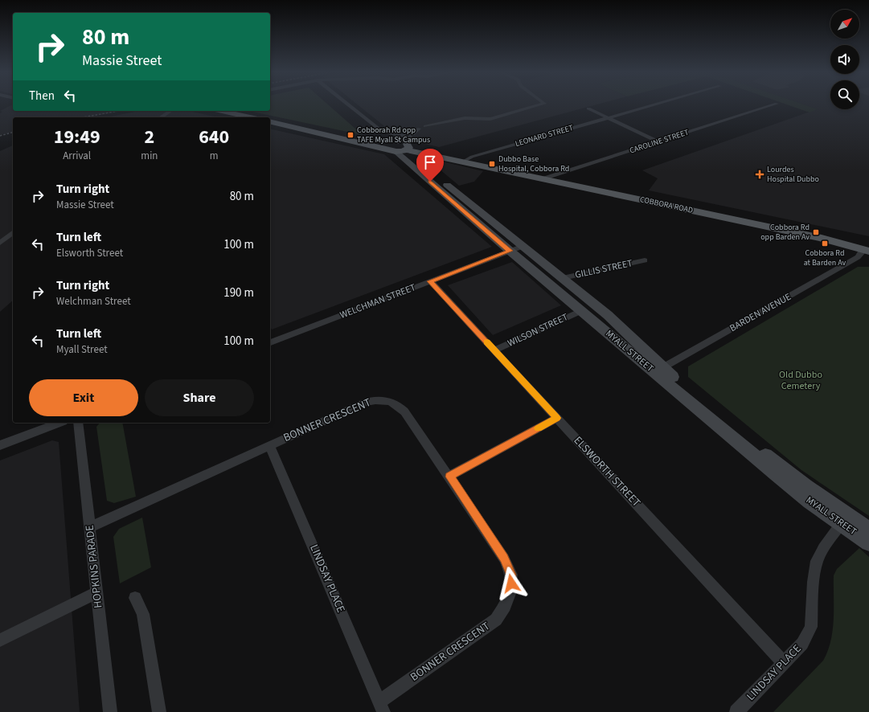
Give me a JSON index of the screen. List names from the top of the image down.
{
  "streets": {
    "main road": ["COBBORA ROAD"],
    "street": [
      "LEONARD STREET",
      "CAROLINE STREET",
      "GILLIS STREET",
      "WELCHMAN STREET",
      "BARDEN AVENUE",
      "WILSON STREET",
      "MYALL STREET",
      "BONNER CRESCENT",
      "ELSWORTH STREET",
      "HOPKINS PARADE",
      "LINDSAY PLACE"
    ]
  },
  "crossings": [
    ["LEONARD STREET", "COBBORA ROAD"],
    ["CAROLINE STREET", "COBBORA ROAD"],
    ["COBBORA ROAD", "BARDEN AVENUE"],
    ["COBBORA ROAD", "MYALL STREET"],
    ["GILLIS STREET", "MYALL STREET"],
    ["WELCHMAN STREET", "MYALL STREET"],
    ["WELCHMAN STREET", "ELSWORTH STREET"],
    ["BARDEN AVENUE", "MYALL STREET"],
    ["WILSON STREET", "MYALL STREET"],
    ["WILSON STREET", "ELSWORTH STREET"],
    ["MYALL STREET", "LINDSAY PLACE"],
    ["BONNER CRESCENT", "HOPKINS PARADE"],
    ["BONNER CRESCENT", "LINDSAY PLACE"],
    ["ELSWORTH STREET", "LINDSAY PLACE"]
  ],
  "parks": ["Old Dubbo Cemetery"],
  "places": {
    "transit": [
      "Cobborah Rd opp TAFE Myall St Campus",
      "Dubbo Base Hospital, Cobbora Rd",
      "Cobbora Rd opp Barden Av",
      "Cobbora Rd at Barden Av"
    ],
    "health": ["Lourdes Hospital Dubbo"]
  },
  "north": "top right",
  "page": {
    "turn": ["80 m", "Massie Street"],
    "then": "Then",
    "eta": [
      "19:49",
      "Arrival",
      "2",
      "min",
      "640",
      "m"
    ],
    "list": [
      {
        "name": "Turn right",
        "note": "Massie Street",
        "value": "80 m"
      },
      {
        "name": "Turn left",
        "note": "Elsworth Street",
        "value": "100 m"
      },
      {
        "name": "Turn right",
        "note": "Welchman Street",
        "value": "190 m"
      },
      {
        "name": "Turn left",
        "note": "Myall Street",
        "value": "100 m"
      }
    ],
    "buttons": ["Exit", "Share"]
  }
}
